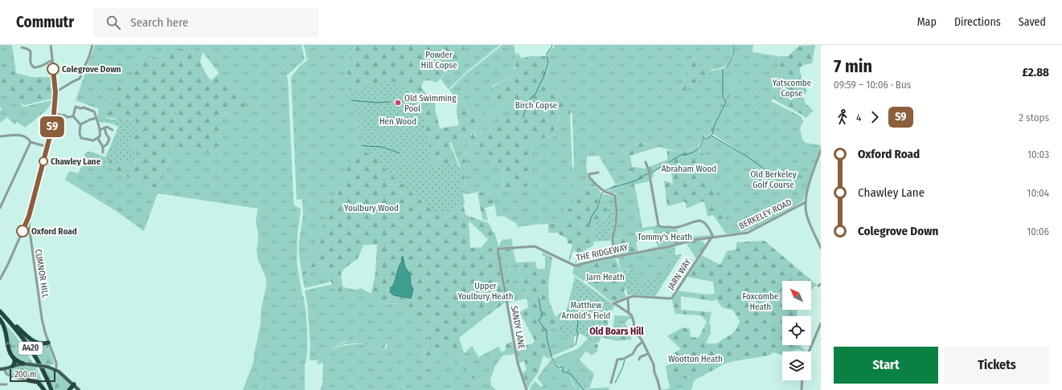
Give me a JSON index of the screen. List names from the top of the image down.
{
  "streets": {
    "highway": ["A420"],
    "street": [
      "BERKELEY ROAD",
      "THE RIDGEWAY",
      "CUMNOR HILL",
      "JARN WAY",
      "SANDY LANE"
    ]
  },
  "crossings": [
    ["BERKELEY ROAD", "THE RIDGEWAY"],
    ["BERKELEY ROAD", "JARN WAY"],
    ["THE RIDGEWAY", "JARN WAY"],
    ["THE RIDGEWAY", "SANDY LANE"]
  ],
  "districts": ["Old Boars Hill"],
  "parks": [
    "Powder Hill Copse",
    "Yatscombe Copse",
    "Birch Copse",
    "Hen Wood",
    "Abraham Wood",
    "Old Berkeley Golf Course",
    "Youlbury Wood",
    "Tommy's Heath",
    "Jarn Heath",
    "Upper Youlbury Heath",
    "Foxcombe Heath",
    "Matthew Arnold's Field",
    "Wootton Heath"
  ],
  "places": [
    "Colegrove Down",
    "Old Swimming Pool",
    "Chawley Lane",
    "Oxford Road"
  ],
  "lines": ["bus line S9"],
  "scale_bar": "200 m",
  "north": "top left",
  "page": {
    "header": "Commutr",
    "search": "Search here",
    "nav": ["Map", "Directions", "Saved"],
    "on_map": "S9",
    "heading": ["7 min", "09:59 – 10:06 · Bus", "£2.88"],
    "legs": ["4", "S9", "2 stops"],
    "list": [
      {
        "name": "Oxford Road",
        "value": "10:03"
      },
      {
        "name": "Chawley Lane",
        "value": "10:04"
      },
      {
        "name": "Colegrove Down",
        "value": "10:06"
      }
    ],
    "buttons": ["Start", "Tickets"],
    "scale": "200 m"
  }
}
